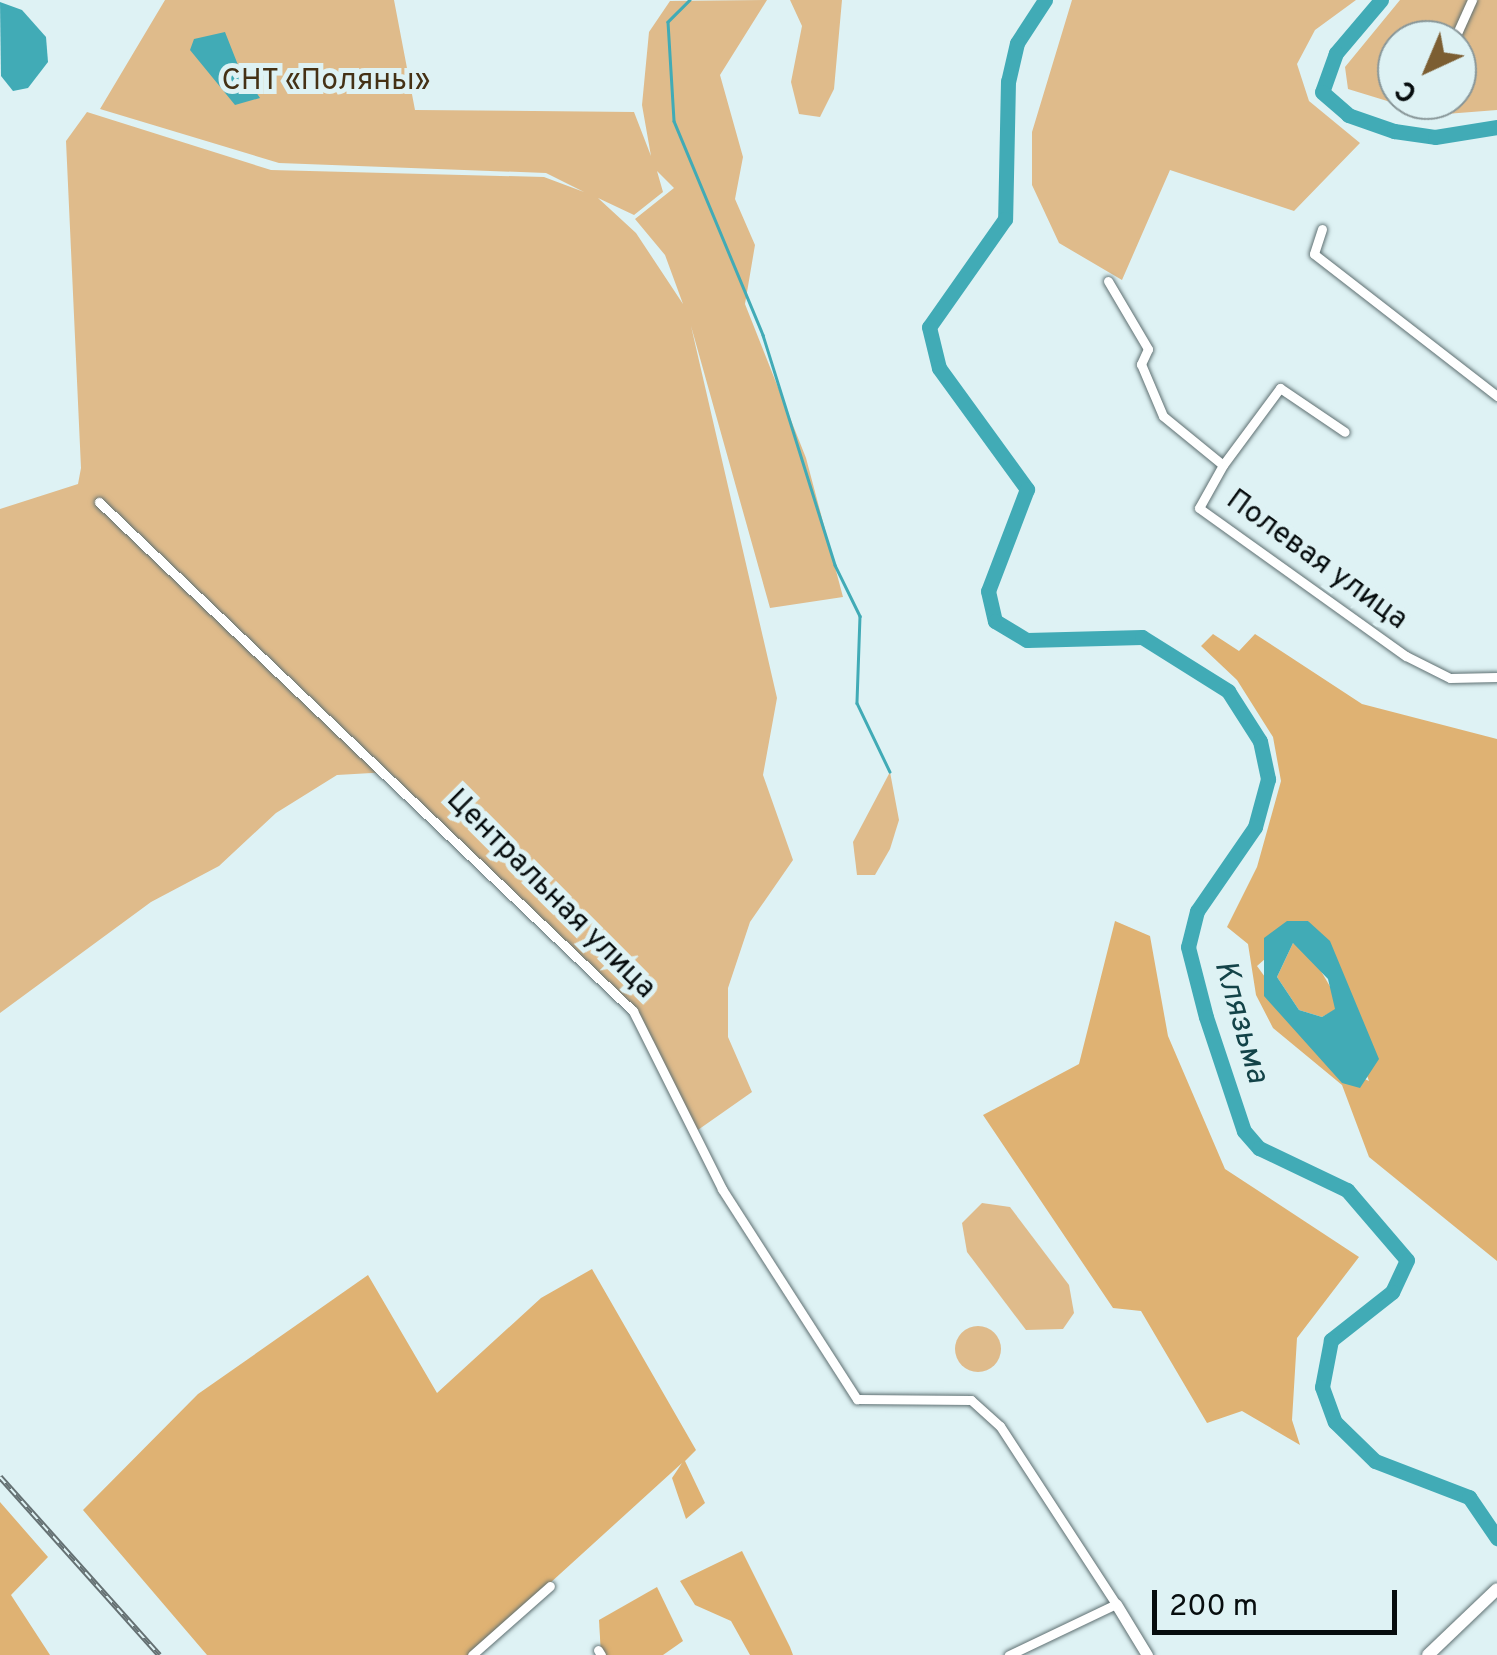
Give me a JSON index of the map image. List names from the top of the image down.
{
  "streets": {
    "street": ["Полевая улица", "Центральная улица"]
  },
  "water": ["Клязьма"],
  "parks": ["СНТ «Поляны»"],
  "scale_bar": "200 m",
  "north": "bottom left"
}
